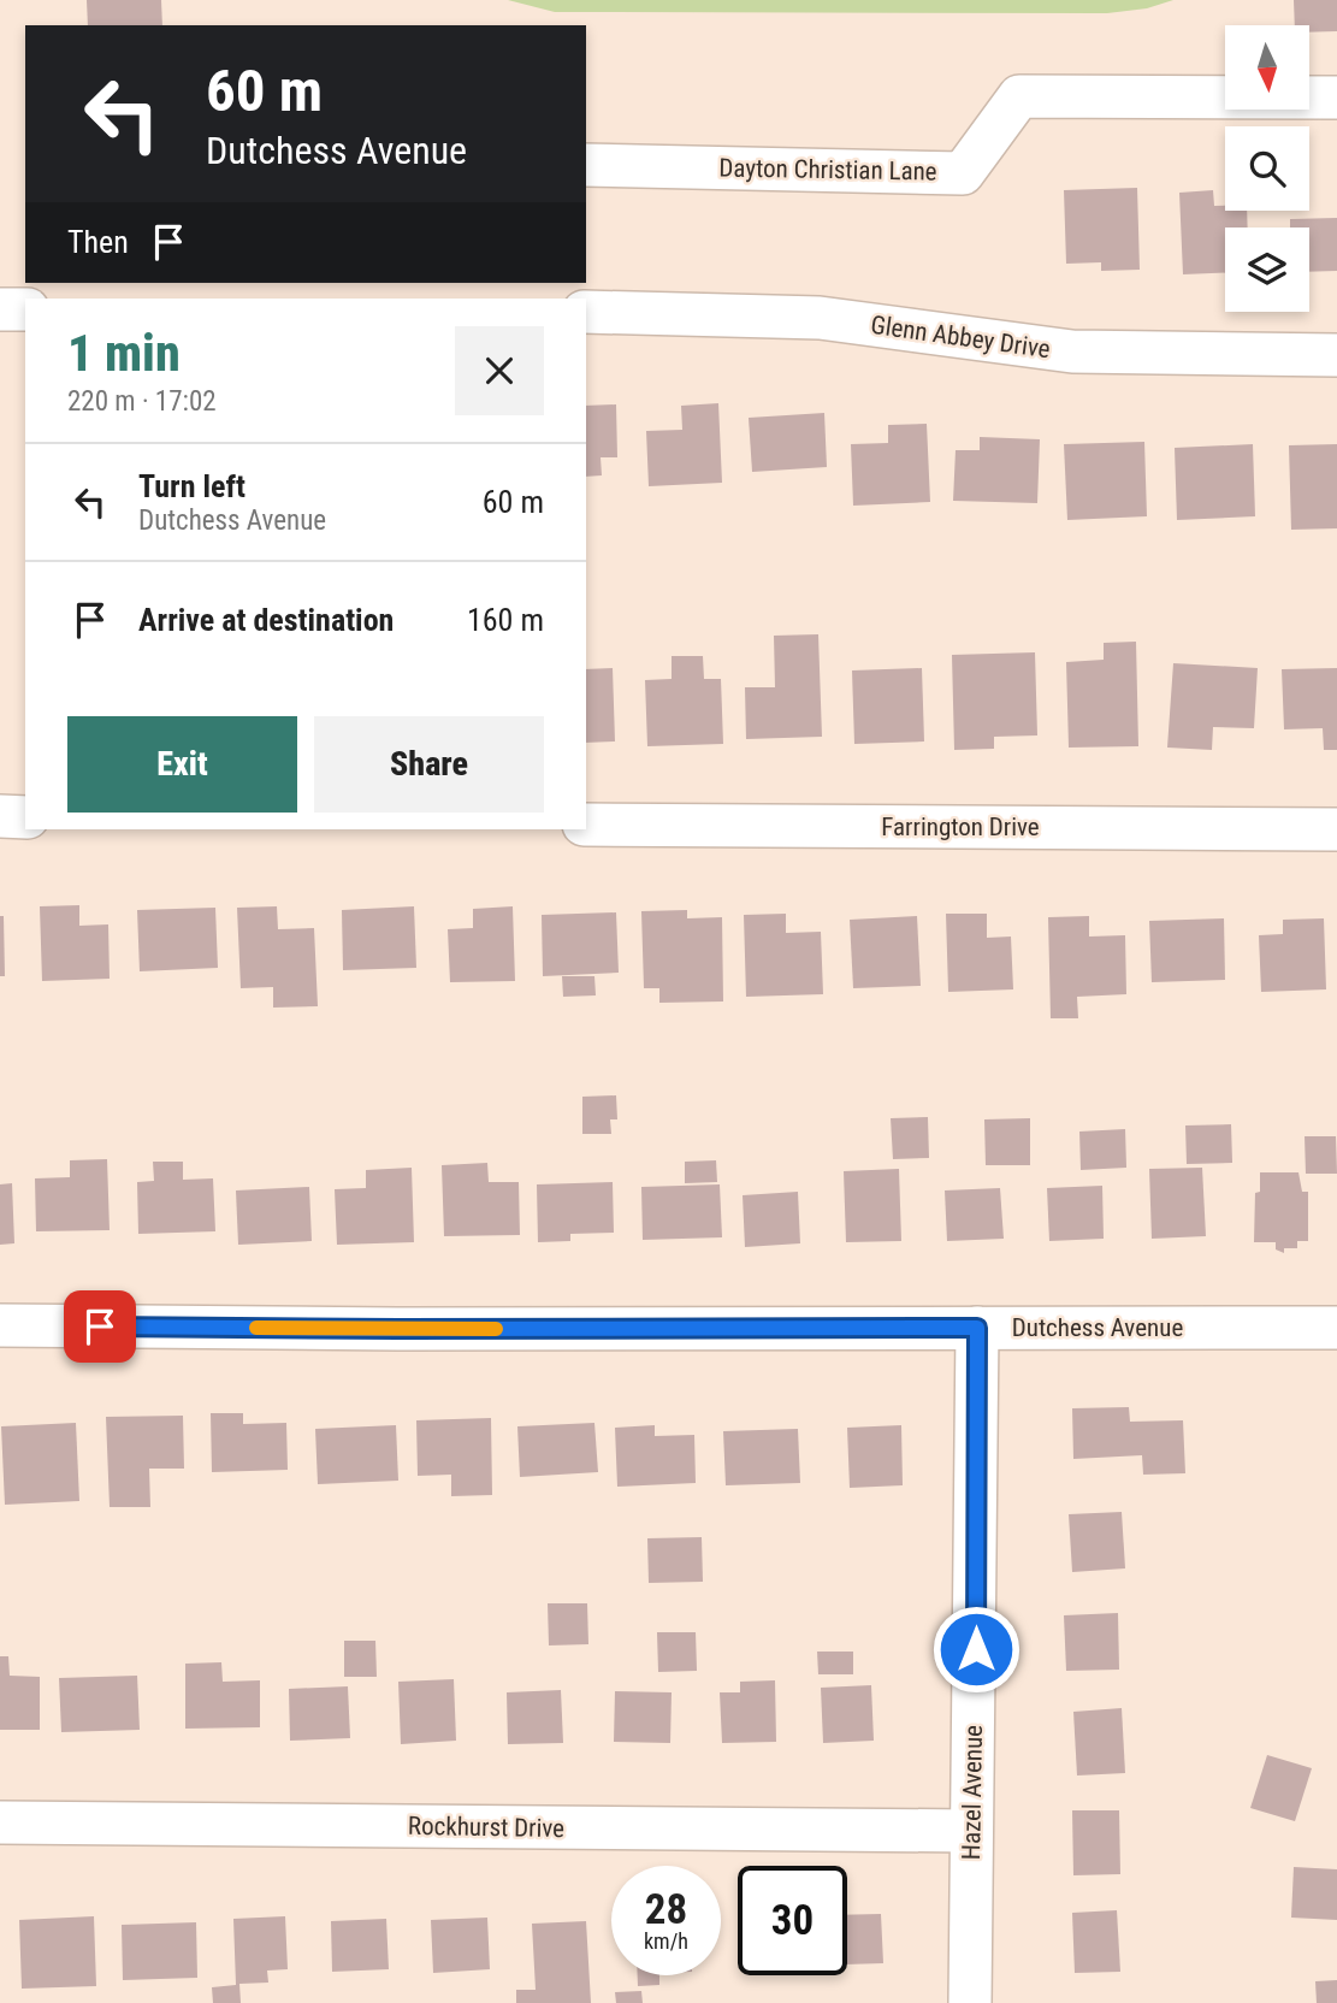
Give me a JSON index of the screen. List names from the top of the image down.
{
  "streets": {
    "street": [
      "Dayton Christian Lane",
      "Glenn Abbey Drive",
      "Farrington Drive",
      "Dutchess Avenue",
      "Hazel Avenue",
      "Rockhurst Drive"
    ]
  },
  "crossings": [
    ["Dutchess Avenue", "Hazel Avenue"],
    ["Hazel Avenue", "Rockhurst Drive"]
  ],
  "north": "bottom",
  "page": {
    "turn": ["60 m", "Dutchess Avenue"],
    "then": "Then",
    "heading": ["1 min", "220 m · 17:02"],
    "list": [
      {
        "name": "Turn left",
        "note": "Dutchess Avenue",
        "value": "60 m"
      },
      {
        "name": "Arrive at destination",
        "value": "160 m"
      }
    ],
    "buttons": ["Exit", "Share"],
    "speed": "28 km/h",
    "limit": "30"
  }
}
